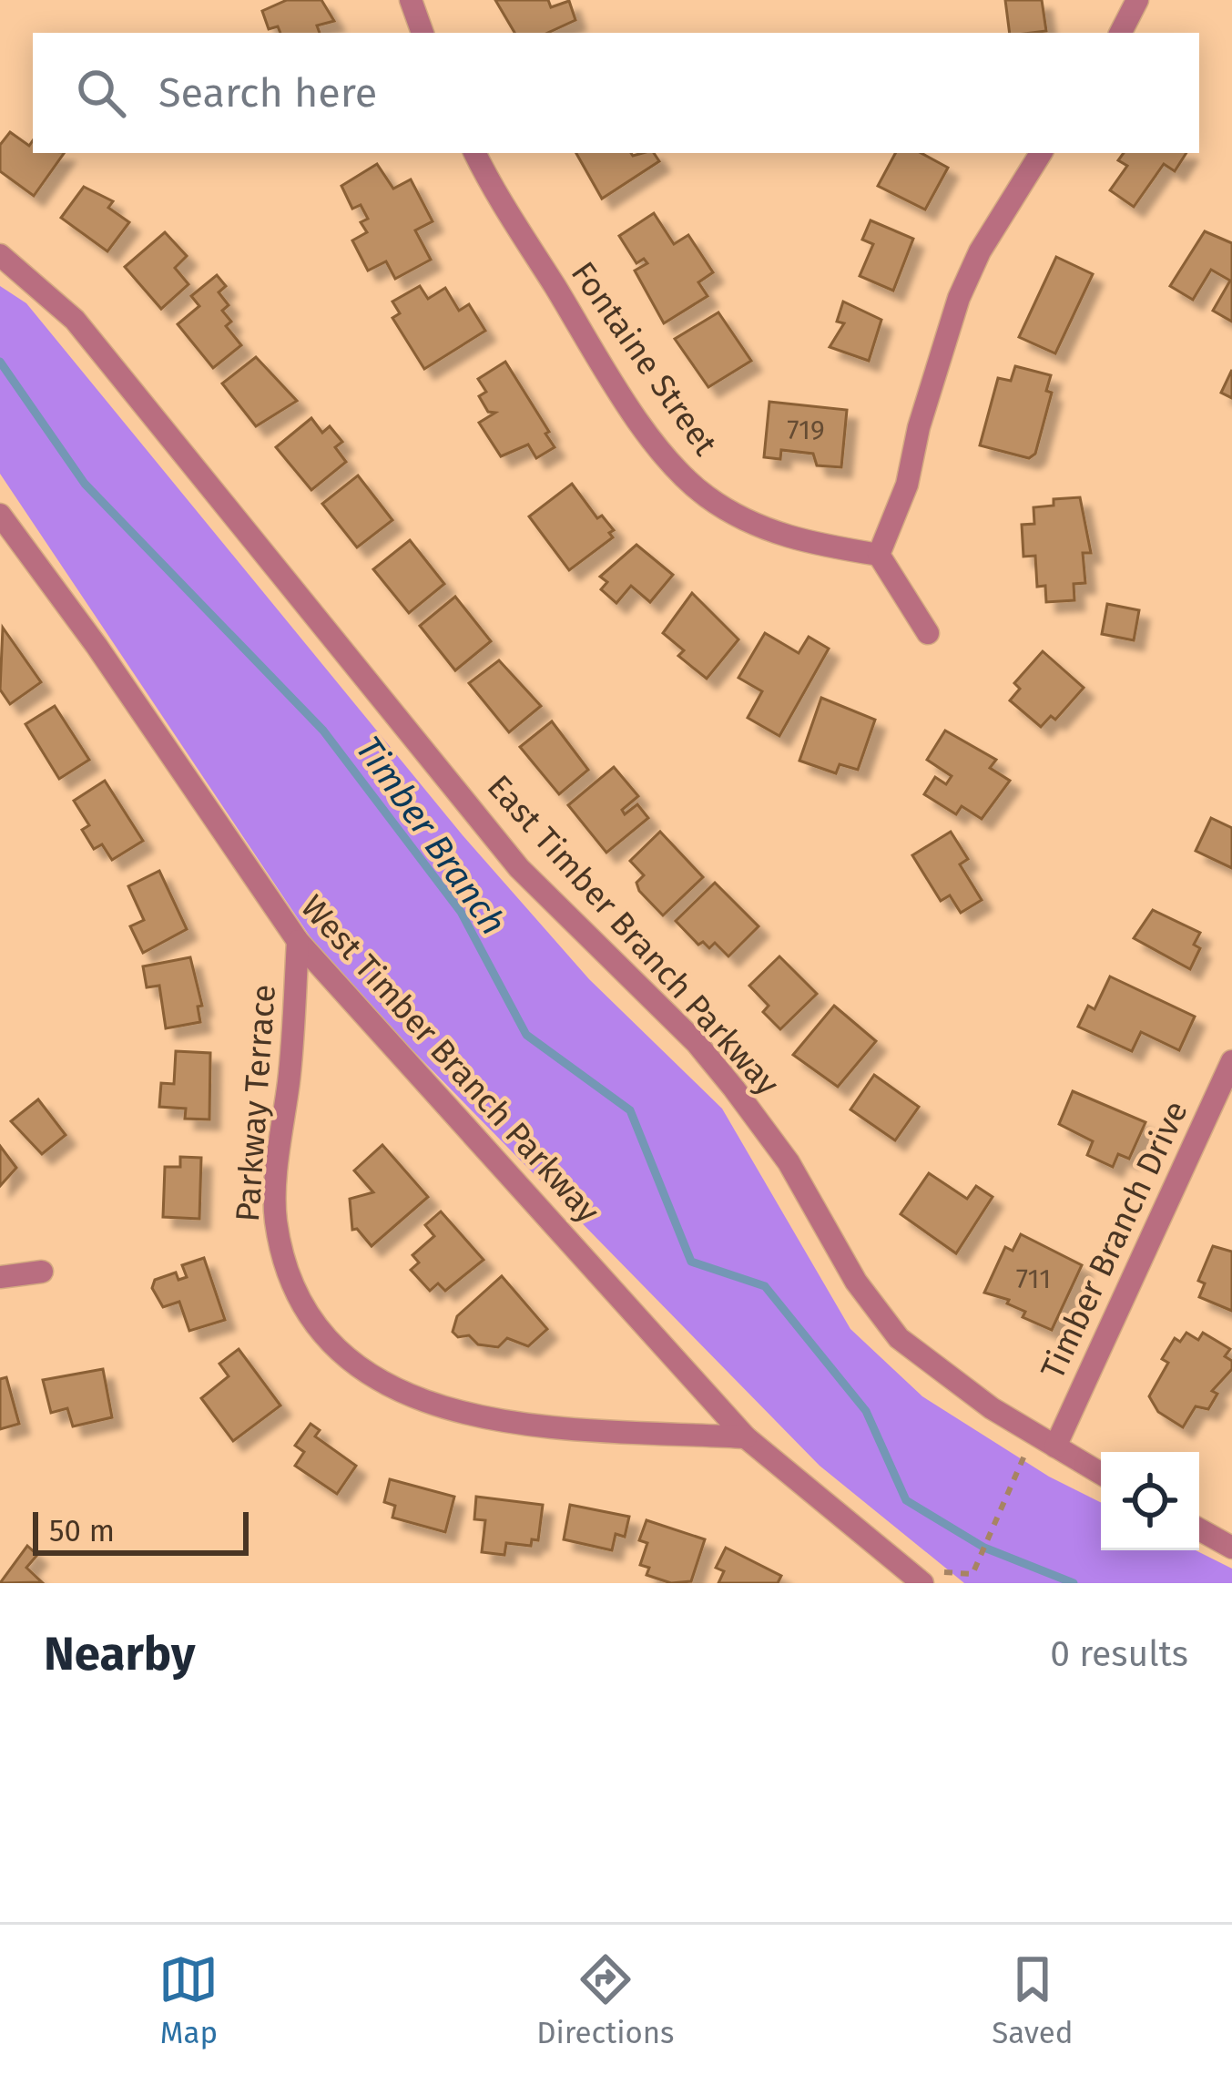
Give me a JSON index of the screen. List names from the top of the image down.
{
  "streets": {
    "street": [
      "Fontaine Street",
      "East Timber Branch Parkway",
      "West Timber Branch Parkway",
      "Parkway Terrace",
      "Timber Branch Drive"
    ]
  },
  "crossings": [
    ["East Timber Branch Parkway", "Timber Branch Drive"],
    ["West Timber Branch Parkway", "Parkway Terrace"]
  ],
  "water": ["Timber Branch"],
  "house_numbers": ["719", "711"],
  "scale_bar": "50 m",
  "page": {
    "search": "Search here",
    "scale": "50 m",
    "heading": ["Nearby", "0 results"],
    "nav": ["Map", "Directions", "Saved"]
  }
}
